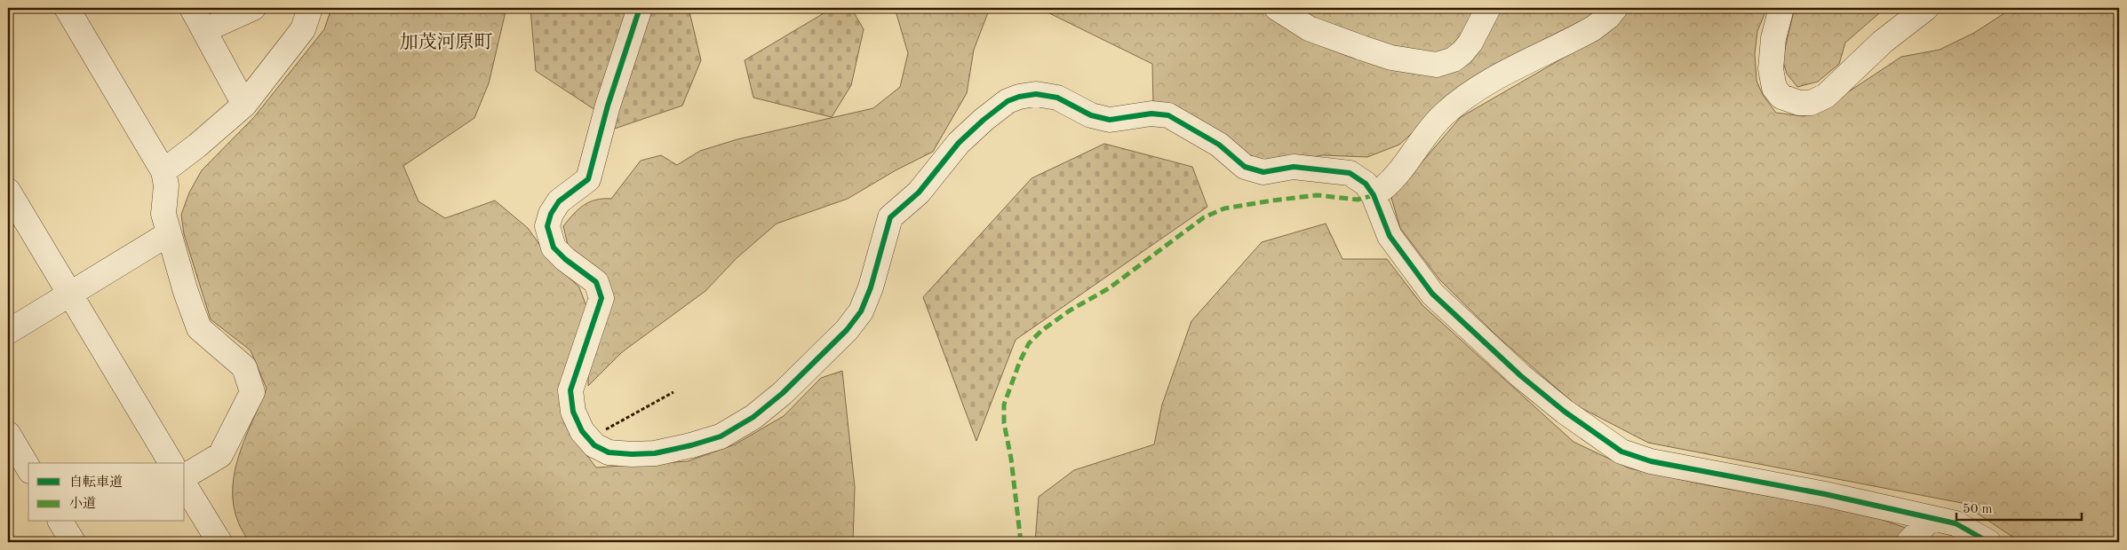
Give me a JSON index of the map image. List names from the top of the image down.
{
  "districts": ["加茂河原町"],
  "legend": ["自転車道", "小道"],
  "scale_bar": "50 m"
}
